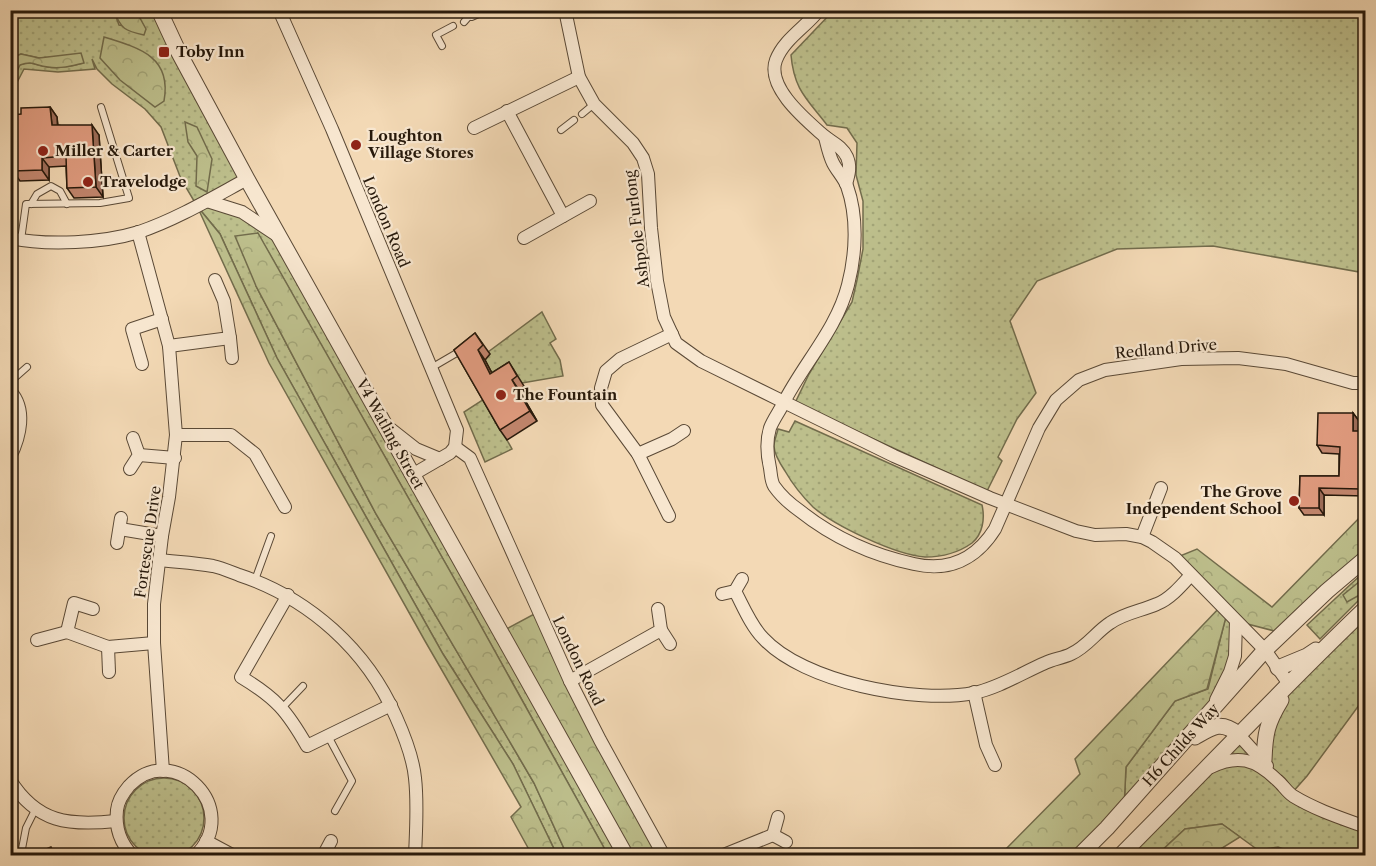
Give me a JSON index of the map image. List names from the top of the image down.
{
  "streets": {
    "street": [
      "London Road",
      "Ashpole Furlong",
      "Redland Drive",
      "V4 Watling Street",
      "Fortescue Drive",
      "H6 Childs Way"
    ]
  },
  "crossings": [
    ["Ashpole Furlong", "Redland Drive"],
    ["Ashpole Furlong", "H6 Childs Way"]
  ],
  "places": {
    "transit": ["Toby Inn"],
    "other": [
      "Loughton Village Stores",
      "Miller & Carter",
      "Travelodge",
      "The Fountain",
      "The Grove Independent School"
    ]
  }
}
